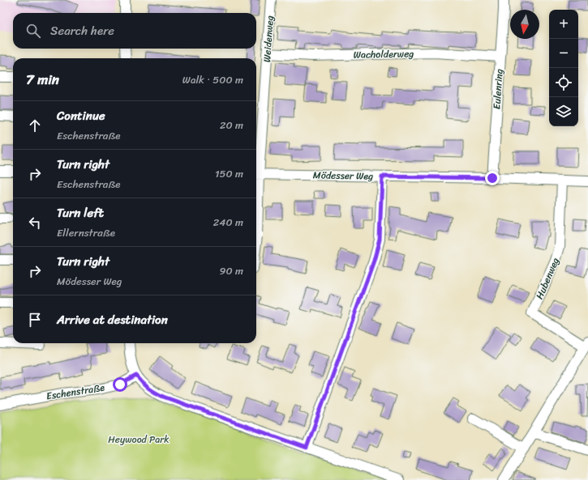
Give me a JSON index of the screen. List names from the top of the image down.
{
  "streets": {
    "street": [
      "Weidenweg",
      "Wacholderweg",
      "Eulenring",
      "Mödesser Weg",
      "Hubenweg",
      "Eschenstraße"
    ]
  },
  "crossings": [
    ["Weidenweg", "Wacholderweg"],
    ["Wacholderweg", "Eulenring"],
    ["Eulenring", "Mödesser Weg"],
    ["Mödesser Weg", "Hubenweg"]
  ],
  "parks": ["Heywood Park"],
  "north": "bottom",
  "page": {
    "map_buttons": ["+", "−"],
    "search": "Search here",
    "heading": ["7 min", "Walk · 500 m"],
    "list": [
      ["Continue", "Eschenstraße", "20 m"],
      ["Turn right", "Eschenstraße", "150 m"],
      ["Turn left", "Ellernstraße", "240 m"],
      ["Turn right", "Mödesser Weg", "90 m"],
      "Arrive at destination"
    ]
  }
}
